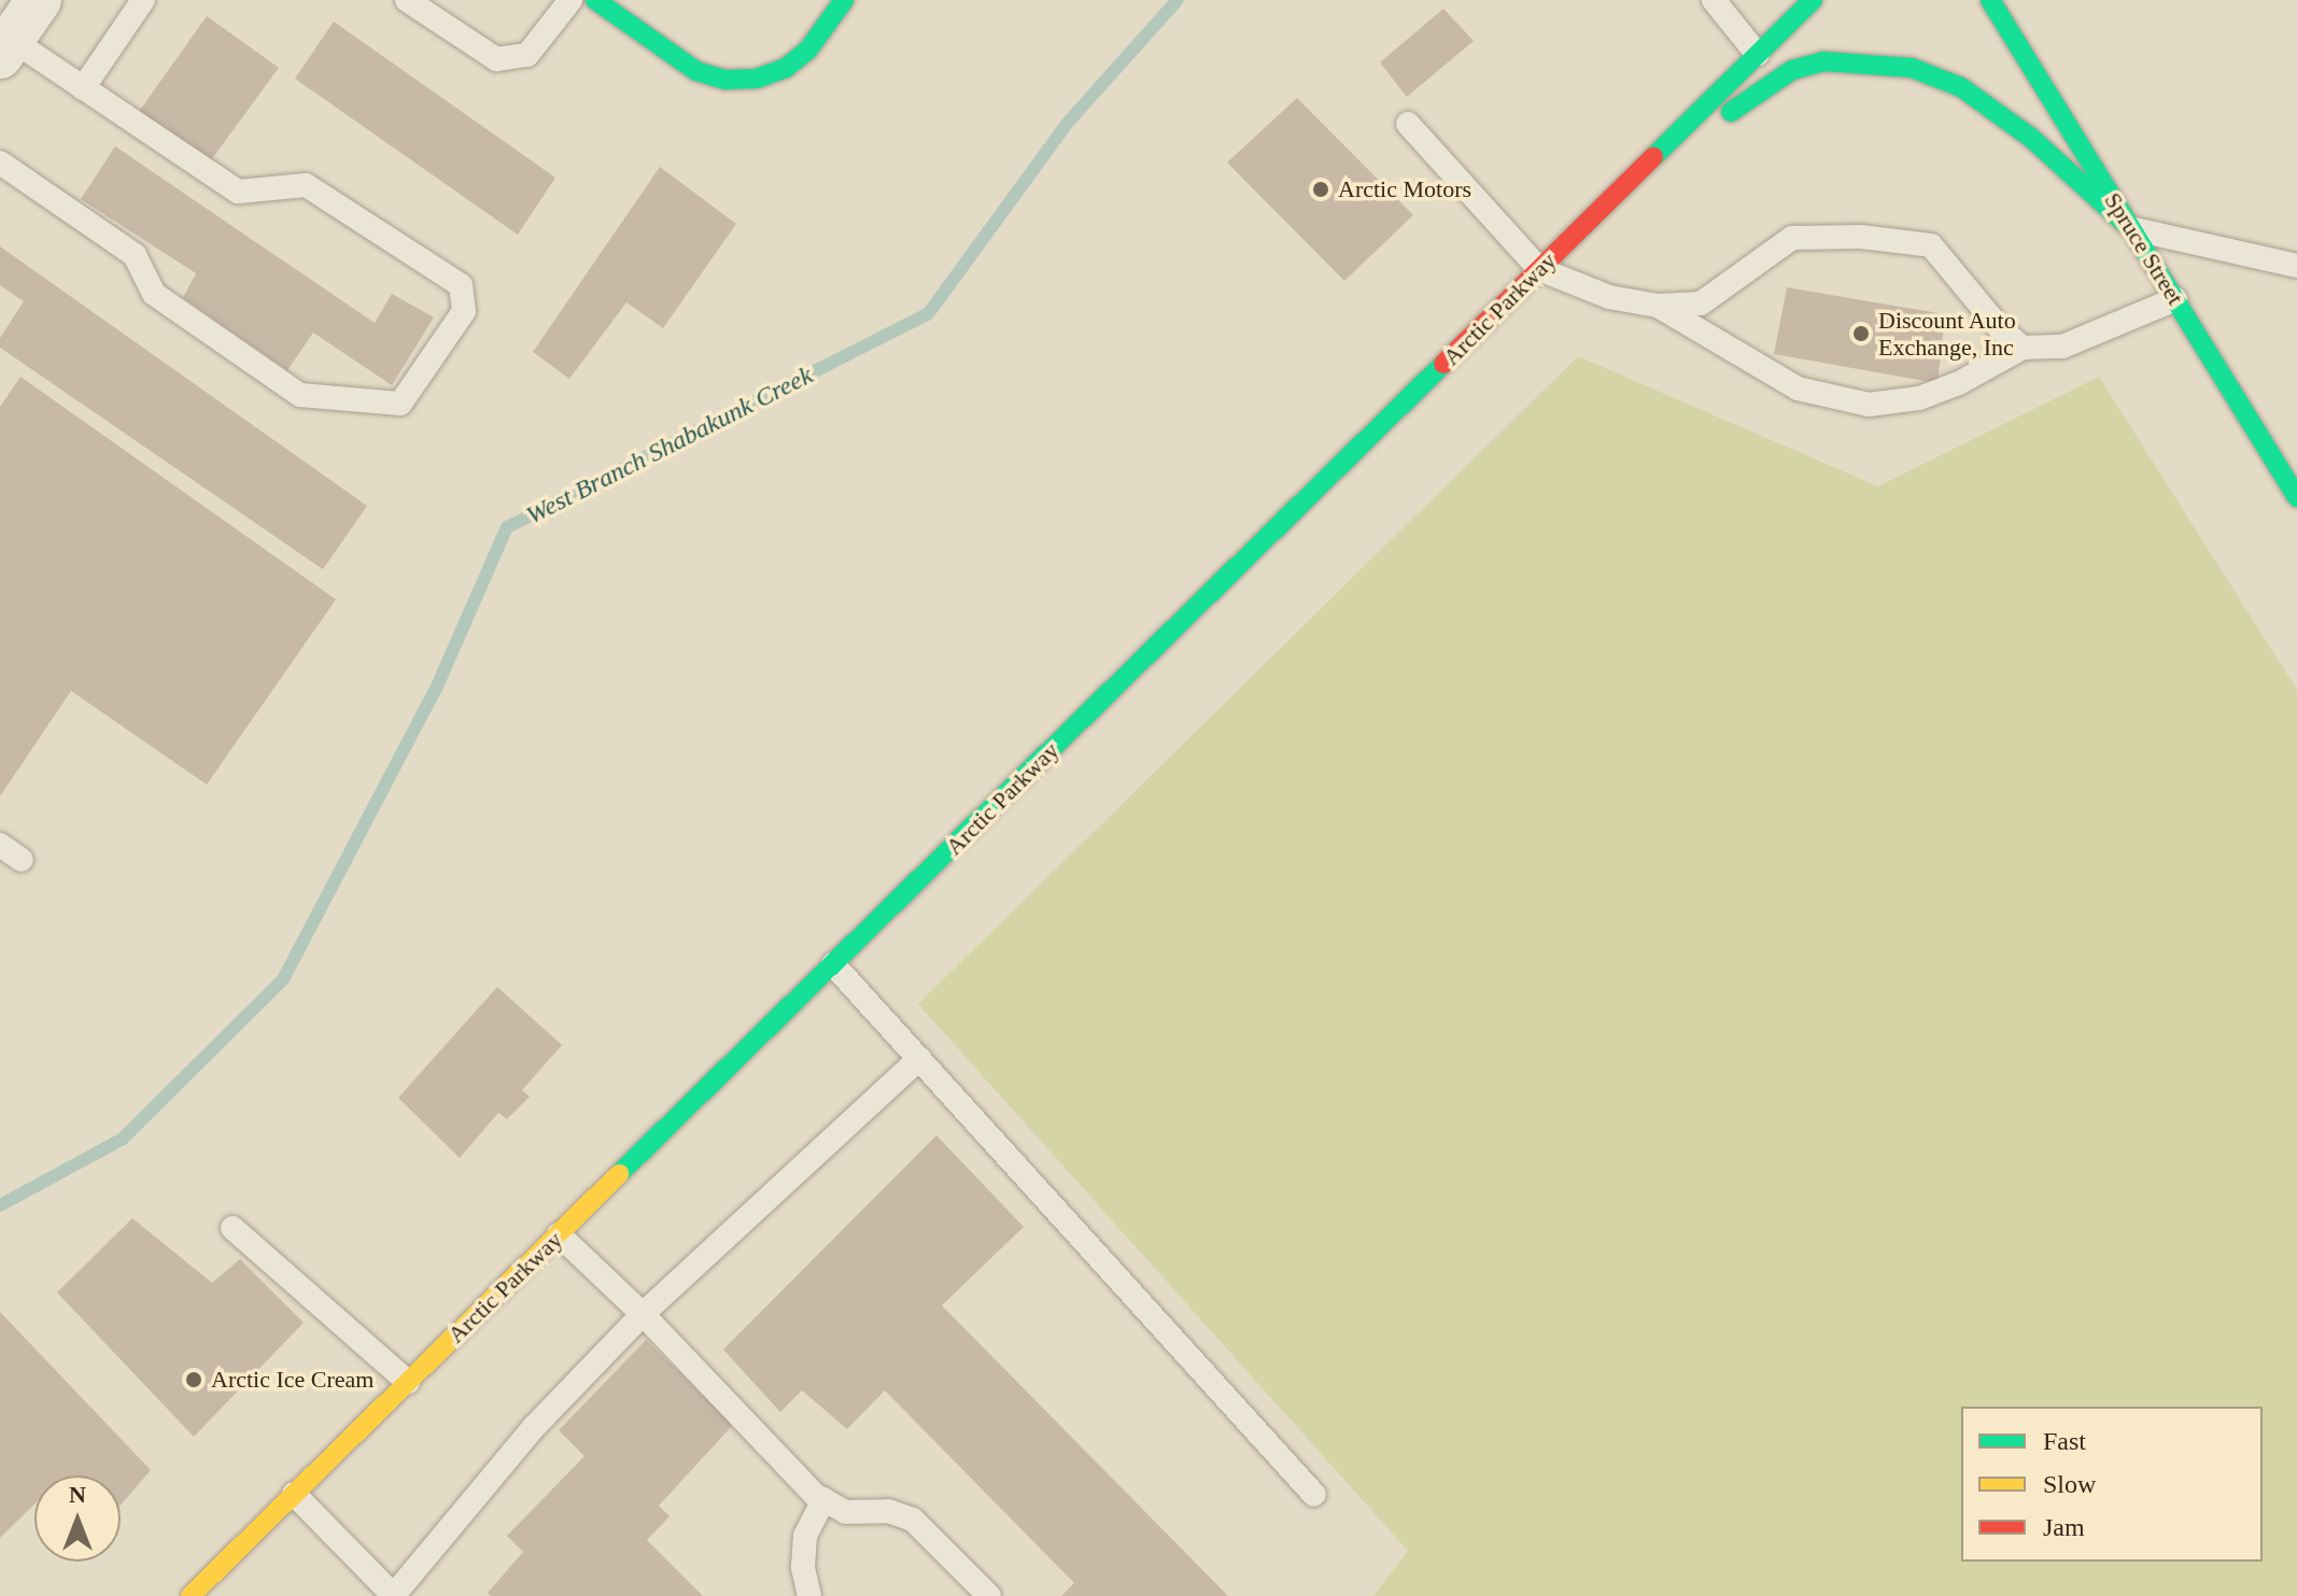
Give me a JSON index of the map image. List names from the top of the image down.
{
  "streets": {
    "street": ["Spruce Street", "Arctic Parkway"]
  },
  "water": ["West Branch Shabakunk Creek"],
  "places": ["Arctic Motors", "Discount Auto Exchange, Inc", "Arctic Ice Cream"],
  "legend": ["Fast", "Slow", "Jam"],
  "north": "top"
}
